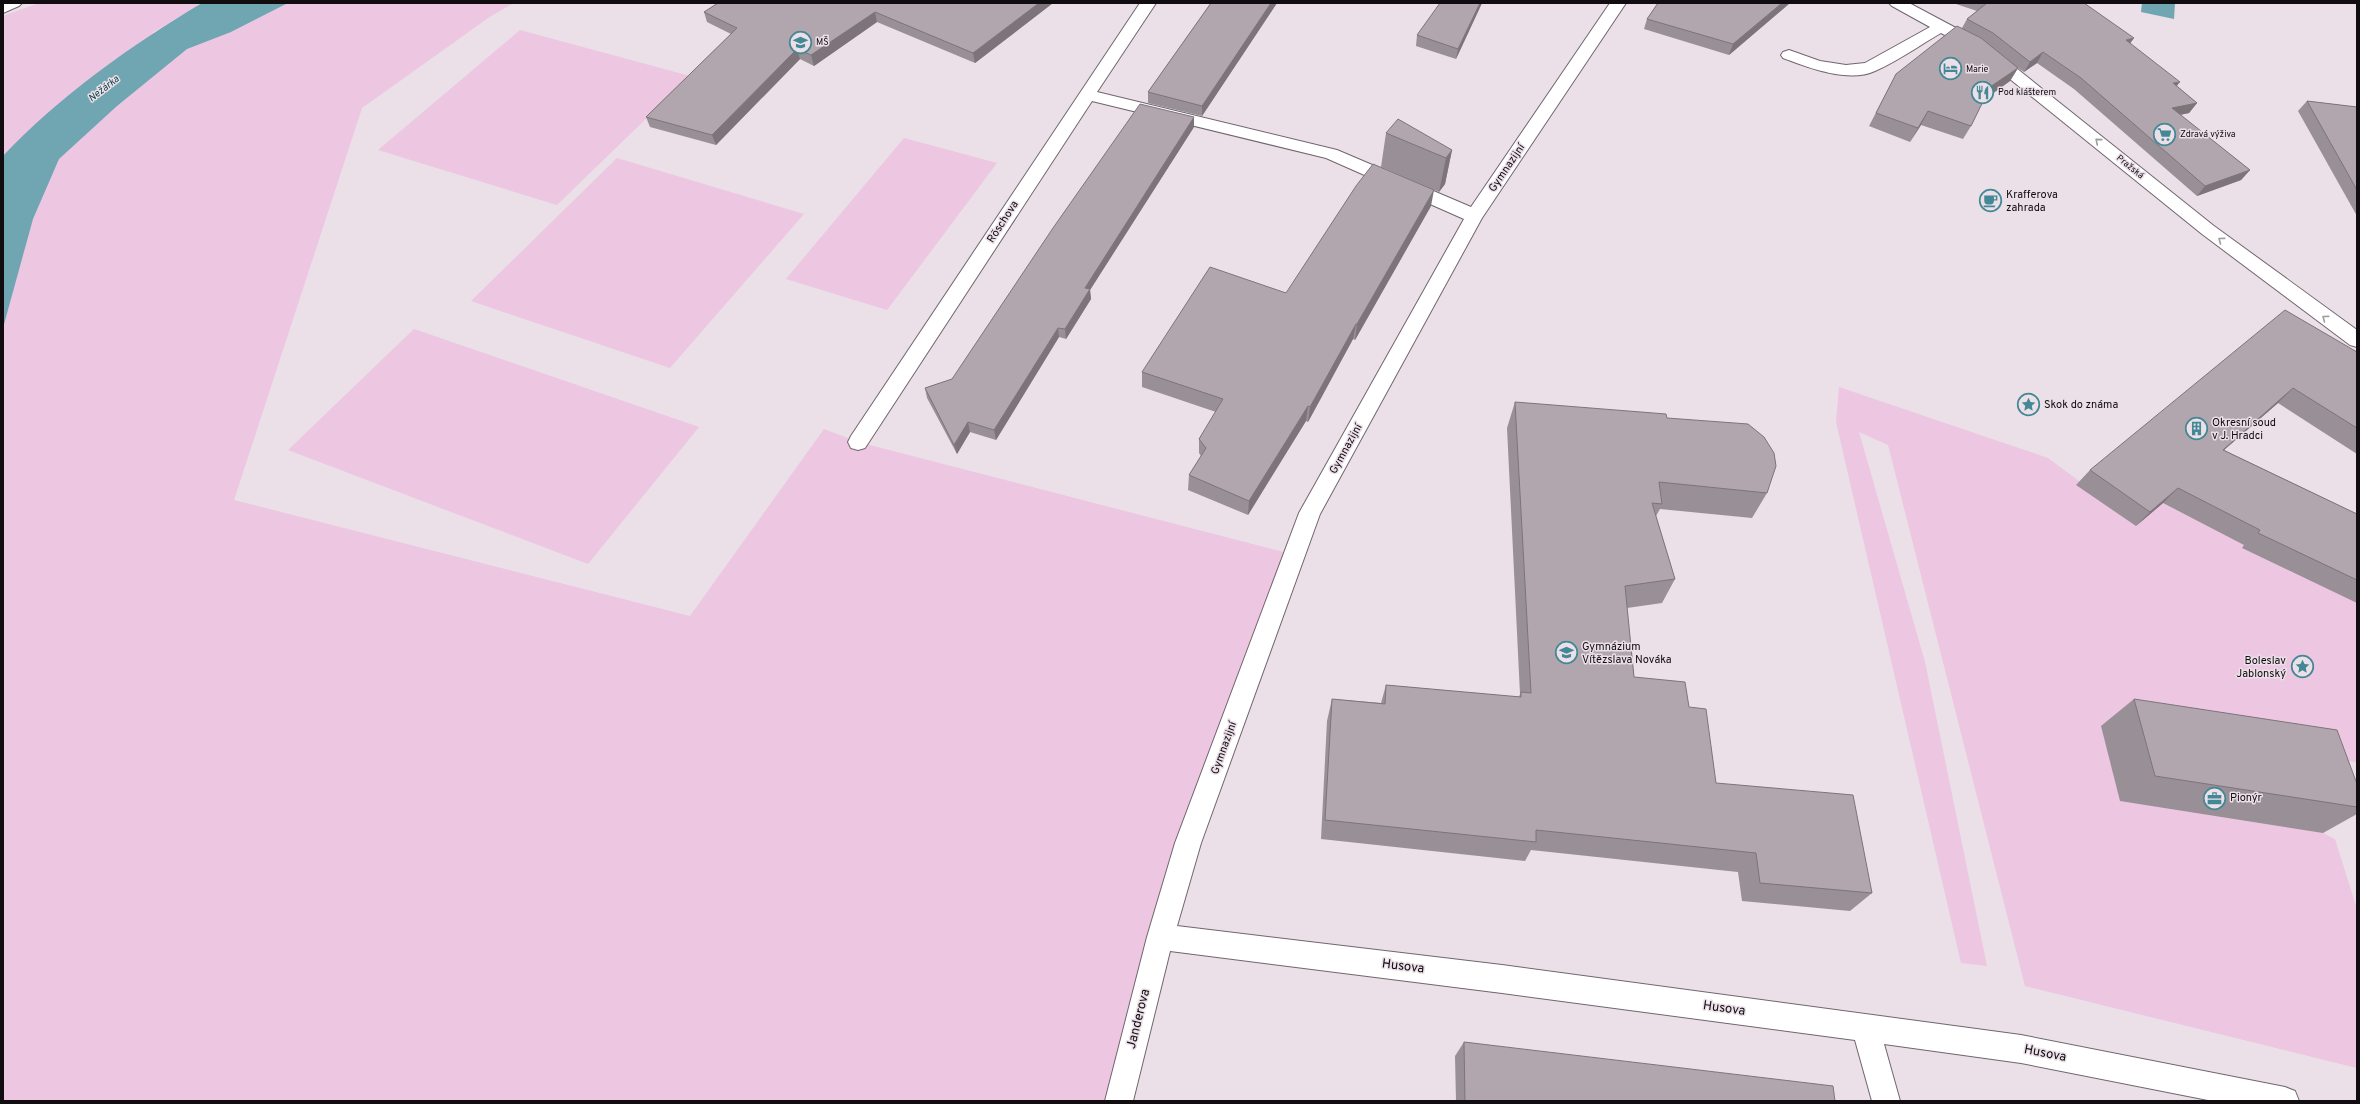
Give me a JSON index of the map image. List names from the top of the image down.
{
  "streets": {
    "street": [
      "Pražská",
      "Gymnazijní",
      "Röschova",
      "Husova",
      "Janderova"
    ]
  },
  "crossings": [
    ["Gymnazijní", "Husova"],
    ["Gymnazijní", "Janderova"],
    ["Husova", "Janderova"]
  ],
  "one_way": ["Pražská"],
  "water": ["Nežárka"],
  "places": {
    "school or university": ["MŠ", "Gymnázium Vítězslava Nováka"],
    "hotel": ["Marie"],
    "restaurant": ["Pod klášterem"],
    "supermarket": ["Zdravá výživa"],
    "cafe": ["Krafferova zahrada"],
    "place": ["Skok do známa", "Boleslav Jablonský"],
    "building": ["Okresní soud v J. Hradci"],
    "office": ["Pionýr"]
  }
}
